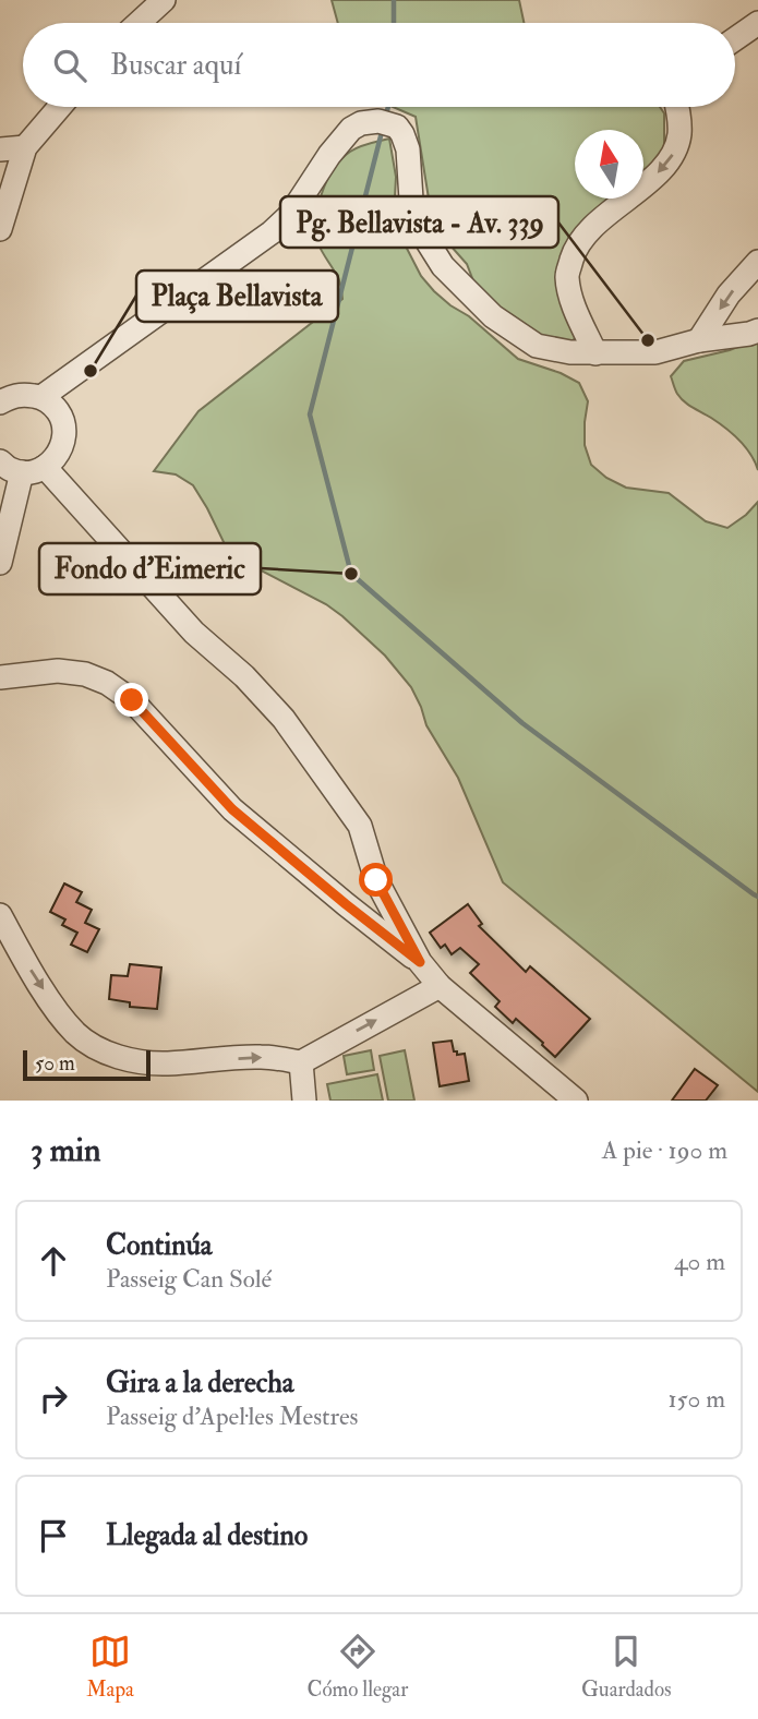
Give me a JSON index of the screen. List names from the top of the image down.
{
  "places": ["Pg. Bellavista - Av. 339", "Plaça Bellavista", "Fondo d'Eimeric"],
  "scale_bar": "50 m",
  "north": "top",
  "page": {
    "search": "Buscar aquí",
    "scale": "50 m",
    "heading": ["3 min", "A pie · 190 m"],
    "list": [
      ["Continúa", "Passeig Can Solé", "40 m"],
      ["Gira a la derecha", "Passeig d'Apel·les Mestres", "150 m"],
      "Llegada al destino"
    ],
    "nav": ["Mapa", "Cómo llegar", "Guardados"]
  }
}
